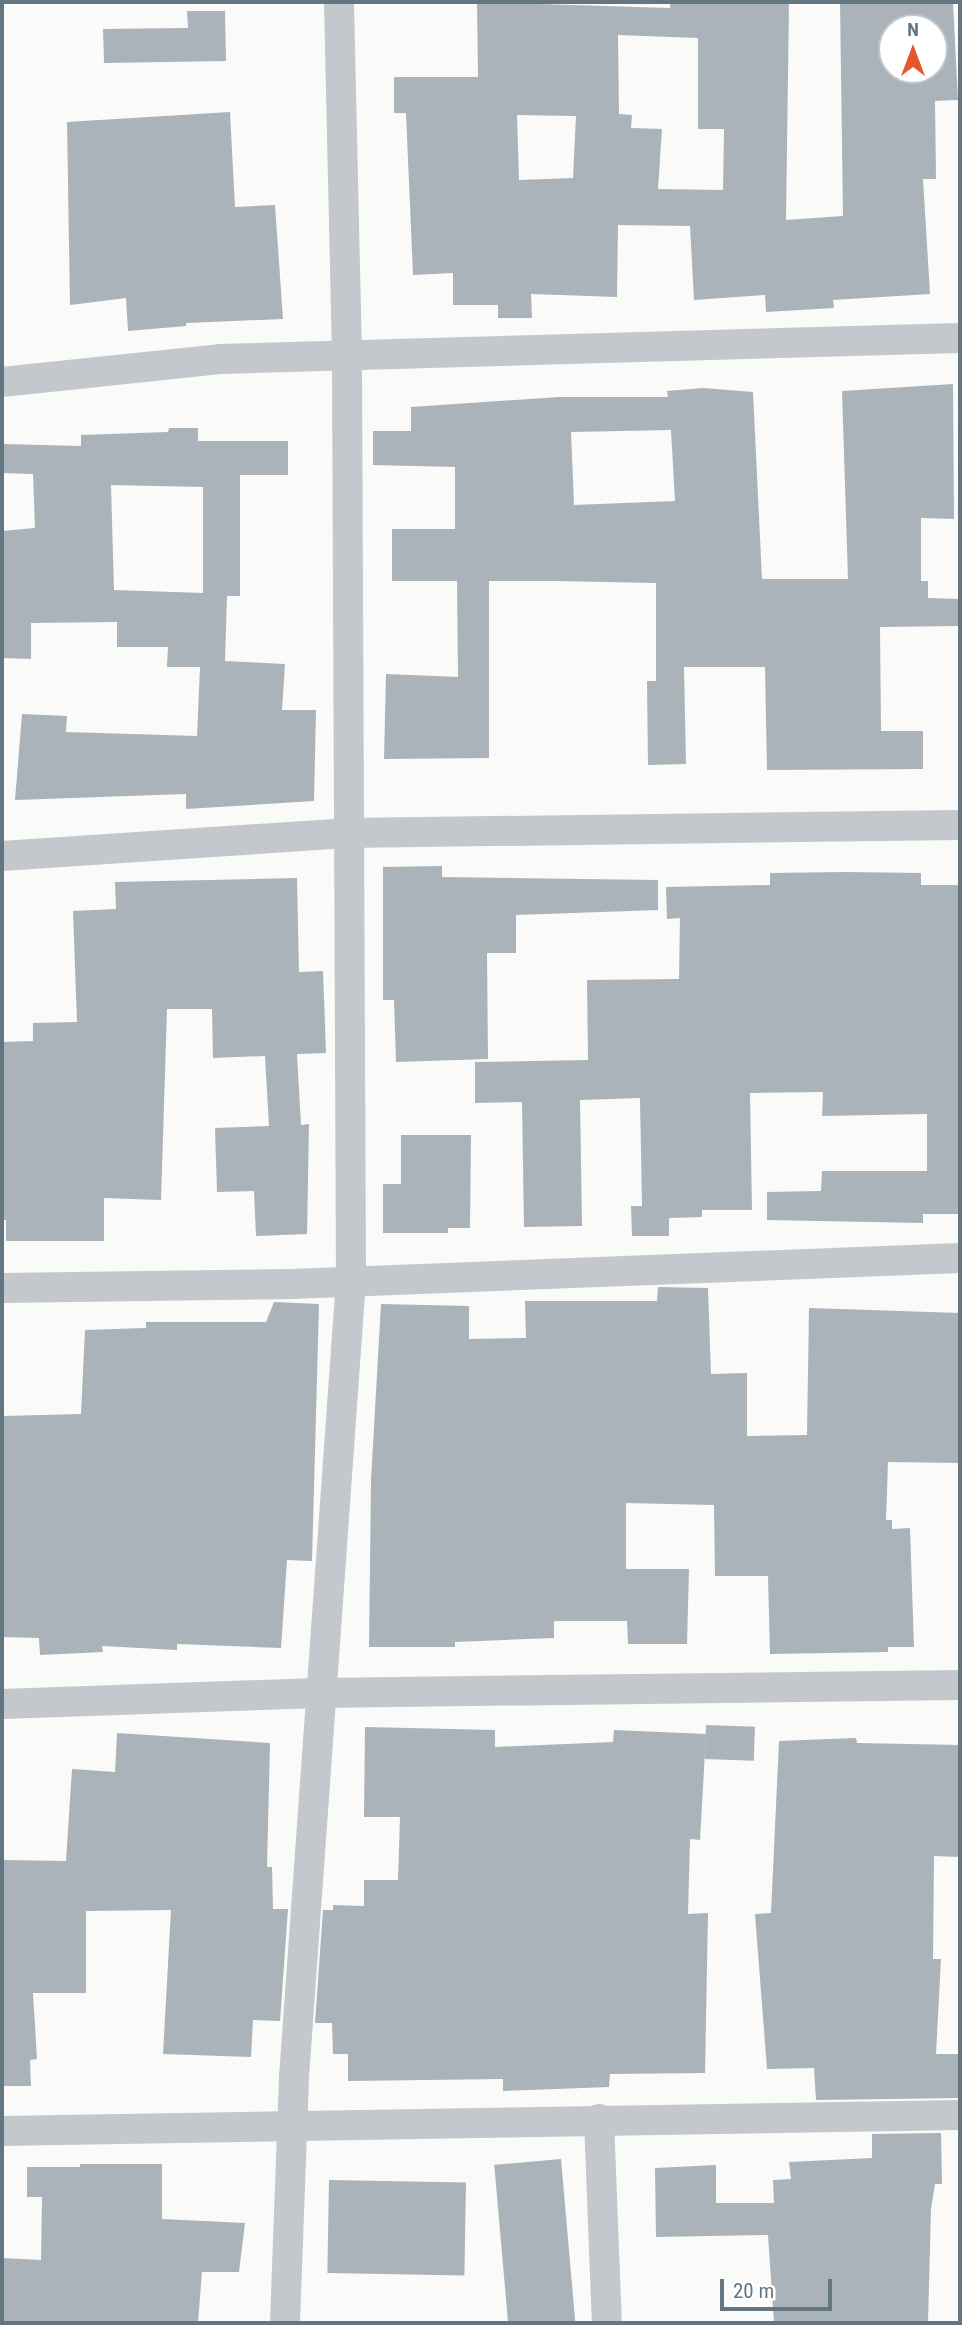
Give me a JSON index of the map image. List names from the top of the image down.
{
  "scale_bar": "20 m",
  "north": "top"
}
